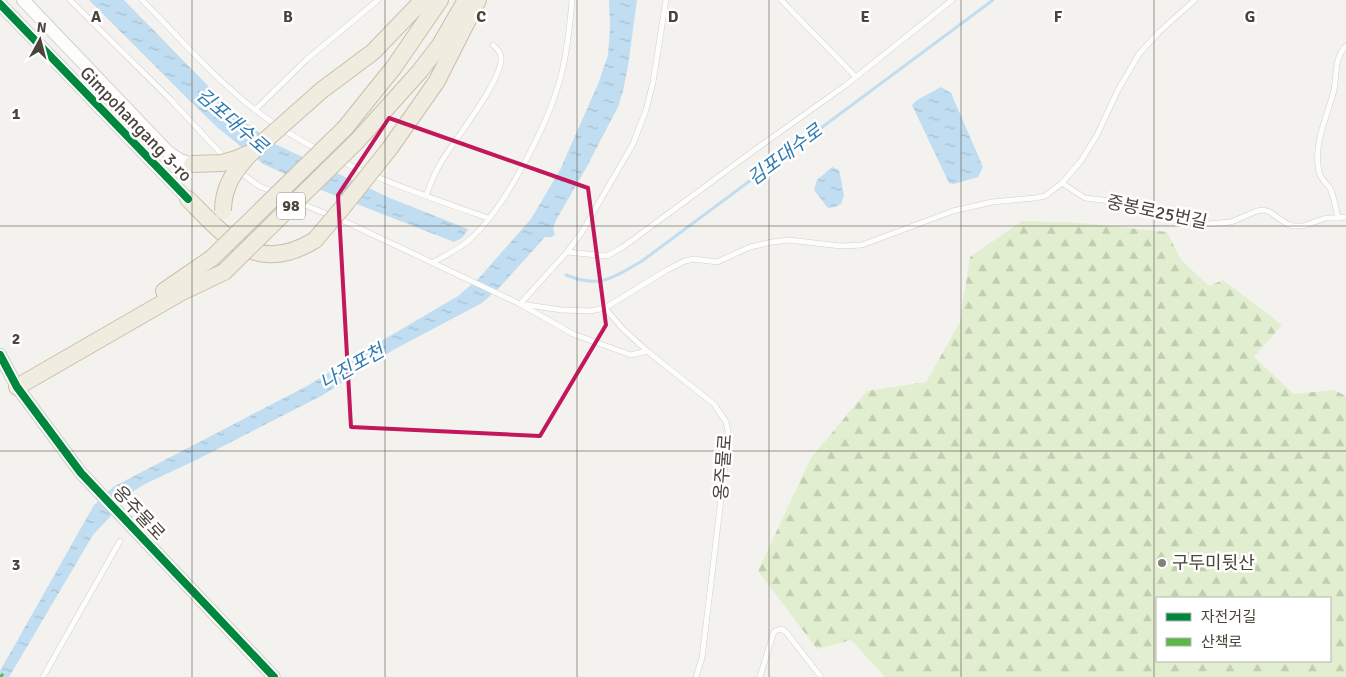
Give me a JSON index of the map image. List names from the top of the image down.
{
  "streets": {
    "highway": ["98"],
    "street": ["Gimpohangang 3-ro", "옹주물로"],
    "lane": ["중봉로25번길"]
  },
  "crossings": [
    ["98", "옹주물로"]
  ],
  "water": ["김포대수로", "나진포천"],
  "places": ["구두미뒷산"],
  "legend": ["자전거길", "산책로"],
  "north": "top",
  "grid": {
    "columns": [
      "A",
      "B",
      "C",
      "D",
      "E",
      "F",
      "G"
    ],
    "rows": ["1", "2", "3"]
  }
}
